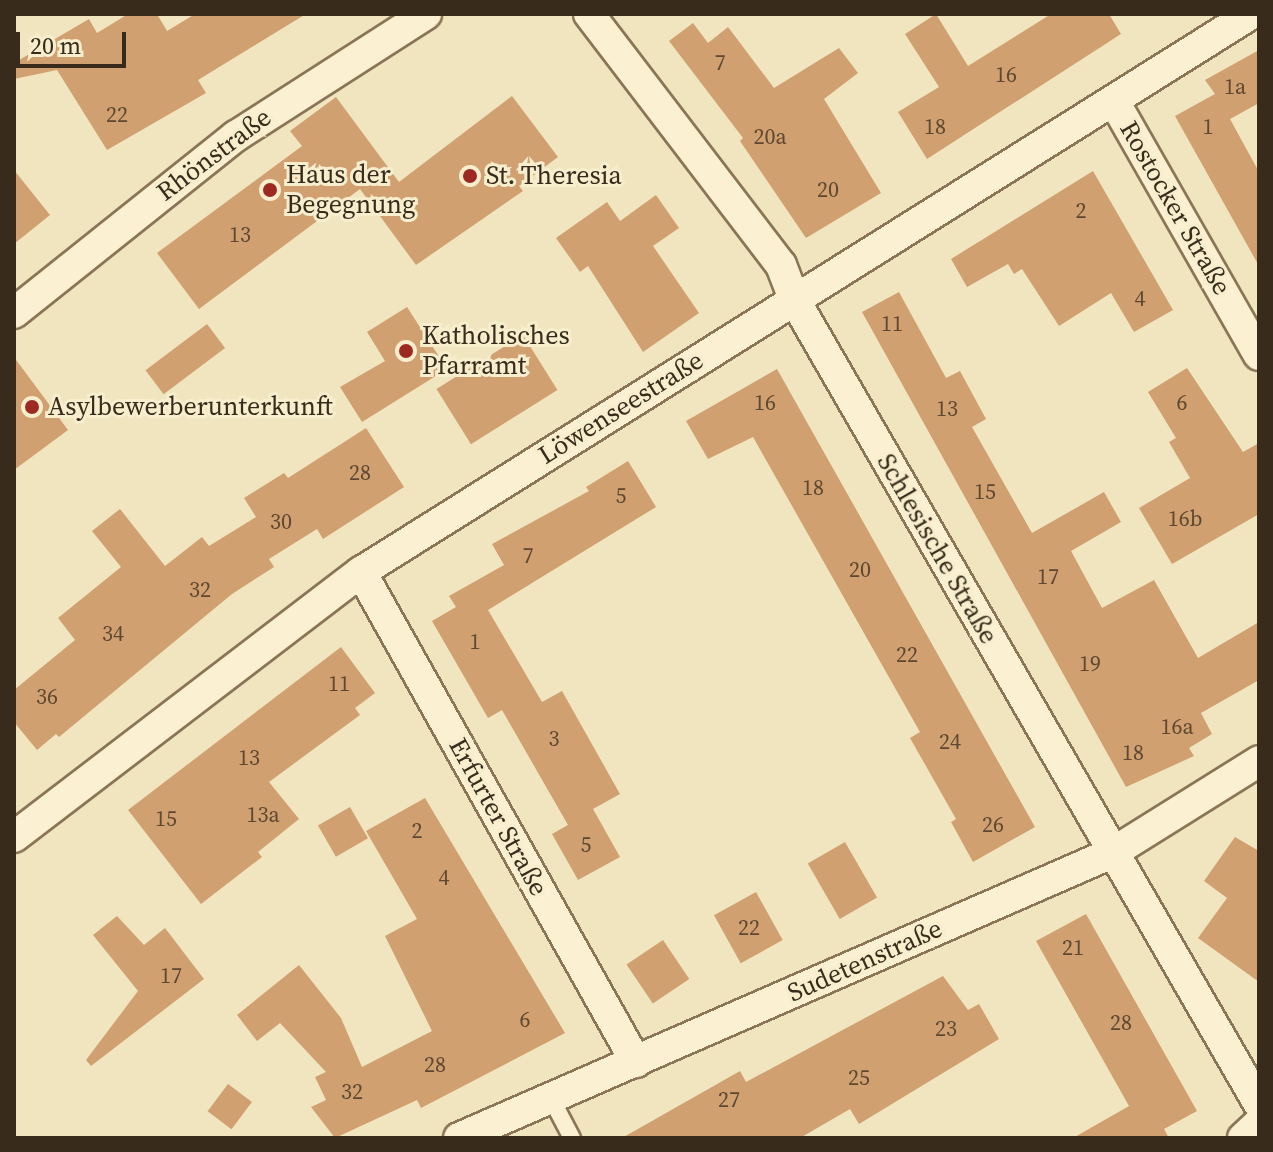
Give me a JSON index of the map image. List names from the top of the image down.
{
  "streets": {
    "street": [
      "Rhönstraße",
      "Rostocker Straße",
      "Löwenseestraße",
      "Schlesische Straße",
      "Erfurter Straße",
      "Sudetenstraße"
    ]
  },
  "crossings": [
    ["Rostocker Straße", "Löwenseestraße"],
    ["Löwenseestraße", "Schlesische Straße"],
    ["Löwenseestraße", "Erfurter Straße"],
    ["Schlesische Straße", "Sudetenstraße"],
    ["Erfurter Straße", "Sudetenstraße"]
  ],
  "places": [
    "St. Theresia",
    "Haus der Begegnung",
    "Katholisches Pfarramt",
    "Asylbewerberunterkunft"
  ],
  "house_numbers": [
    "7",
    "16",
    "1a",
    "22",
    "18",
    "1",
    "20a",
    "20",
    "2",
    "13",
    "4",
    "11",
    "16",
    "6",
    "13",
    "28",
    "18",
    "15",
    "5",
    "16b",
    "30",
    "7",
    "20",
    "17",
    "32",
    "34",
    "1",
    "22",
    "19",
    "11",
    "36",
    "16a",
    "3",
    "24",
    "18",
    "13",
    "13a",
    "15",
    "26",
    "2",
    "5",
    "4",
    "22",
    "21",
    "17",
    "6",
    "28",
    "23",
    "28",
    "25",
    "32",
    "27"
  ],
  "scale_bar": "20 m"
}
